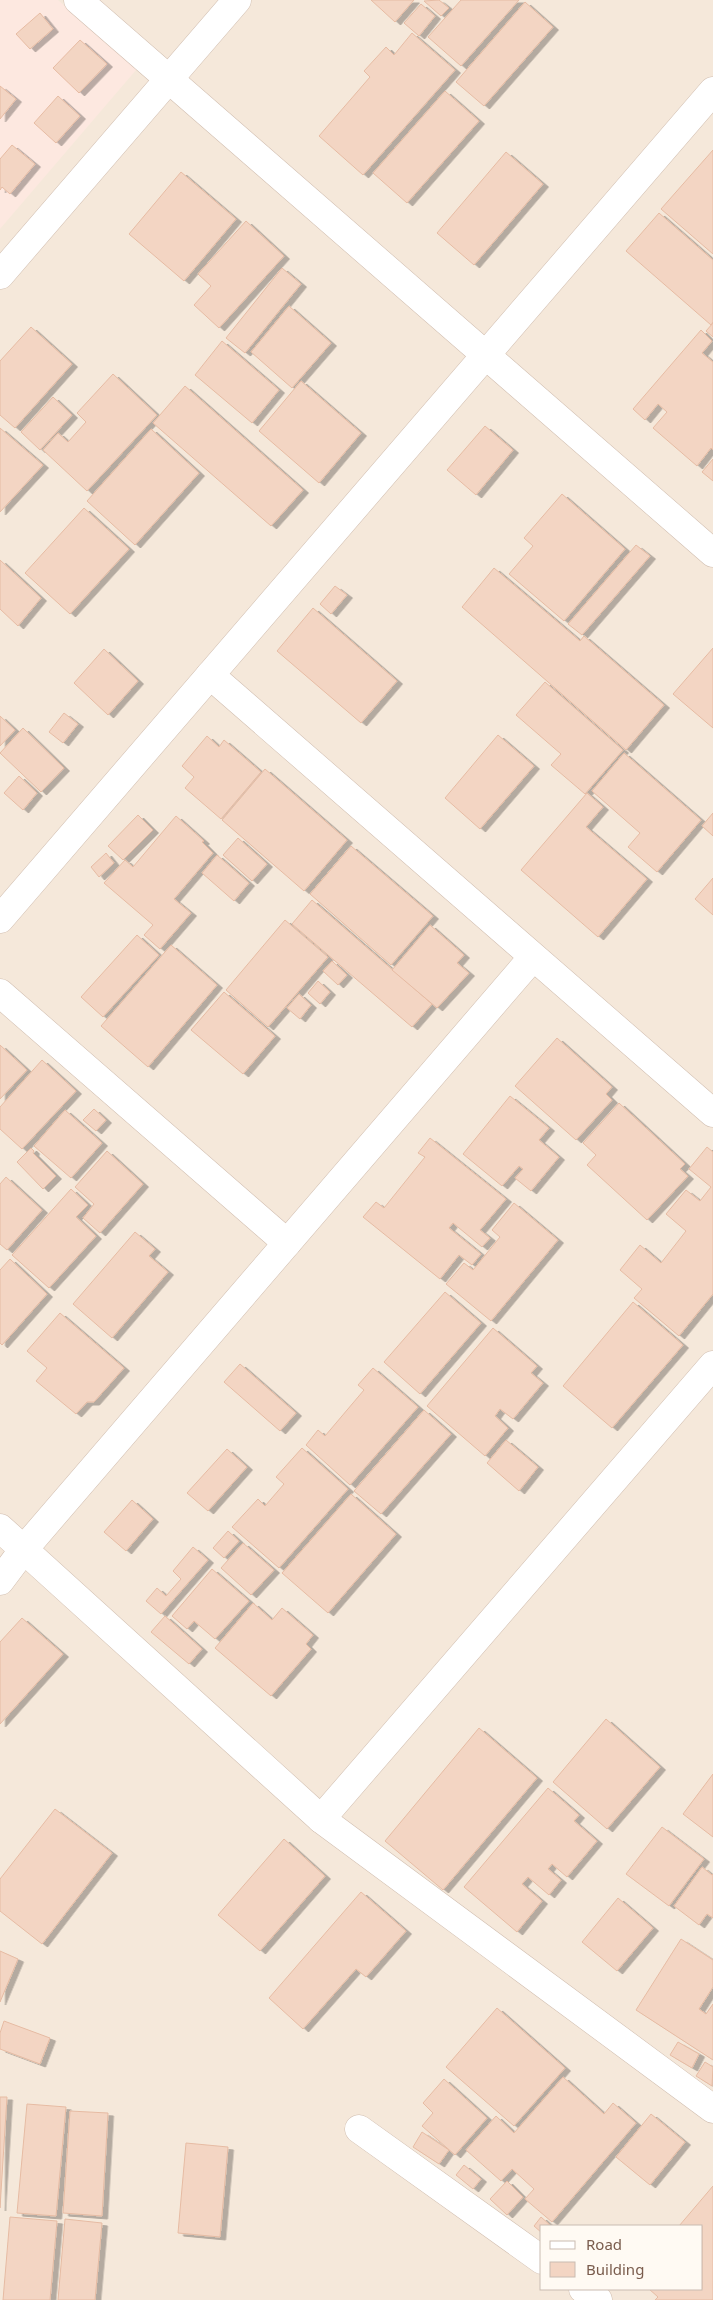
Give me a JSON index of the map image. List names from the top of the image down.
{
  "legend": ["Road", "Building"]
}
